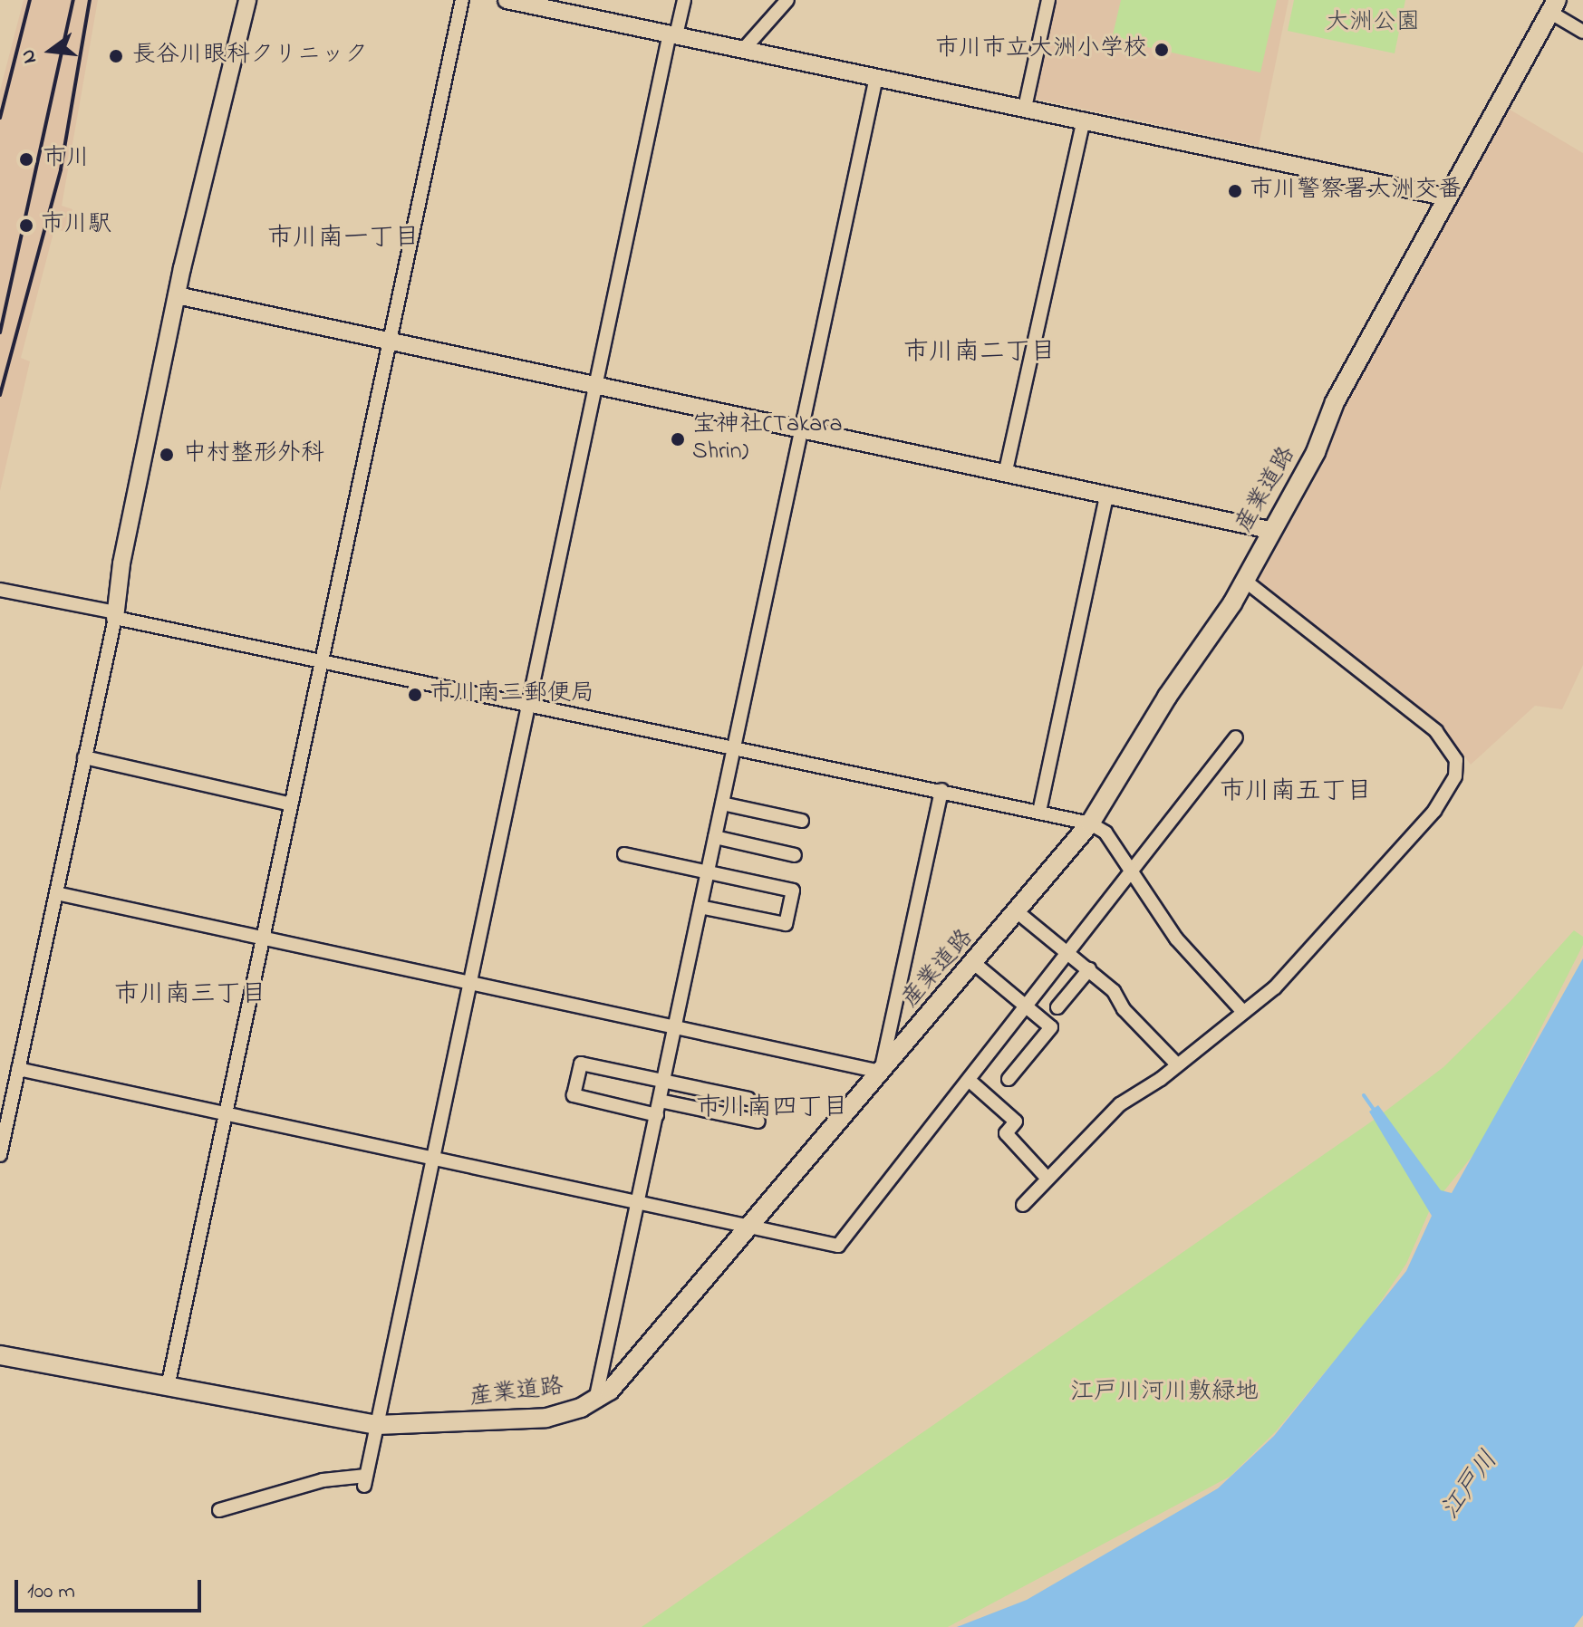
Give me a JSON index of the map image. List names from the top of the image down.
{
  "streets": {
    "main road": ["産業道路"]
  },
  "districts": [
    "市川南一丁目",
    "市川南二丁目",
    "市川南五丁目",
    "市川南三丁目",
    "市川南四丁目"
  ],
  "water": ["江戸川"],
  "parks": ["大洲公園", "江戸川河川敷緑地"],
  "places": [
    "市川市立大洲小学校",
    "長谷川眼科クリニック",
    "市川",
    "市川警察署大洲交番",
    "市川駅",
    "宝神社(Takara Shrin)",
    "中村整形外科",
    "市川南三郵便局"
  ],
  "scale_bar": "100 m",
  "north": "left"
}
